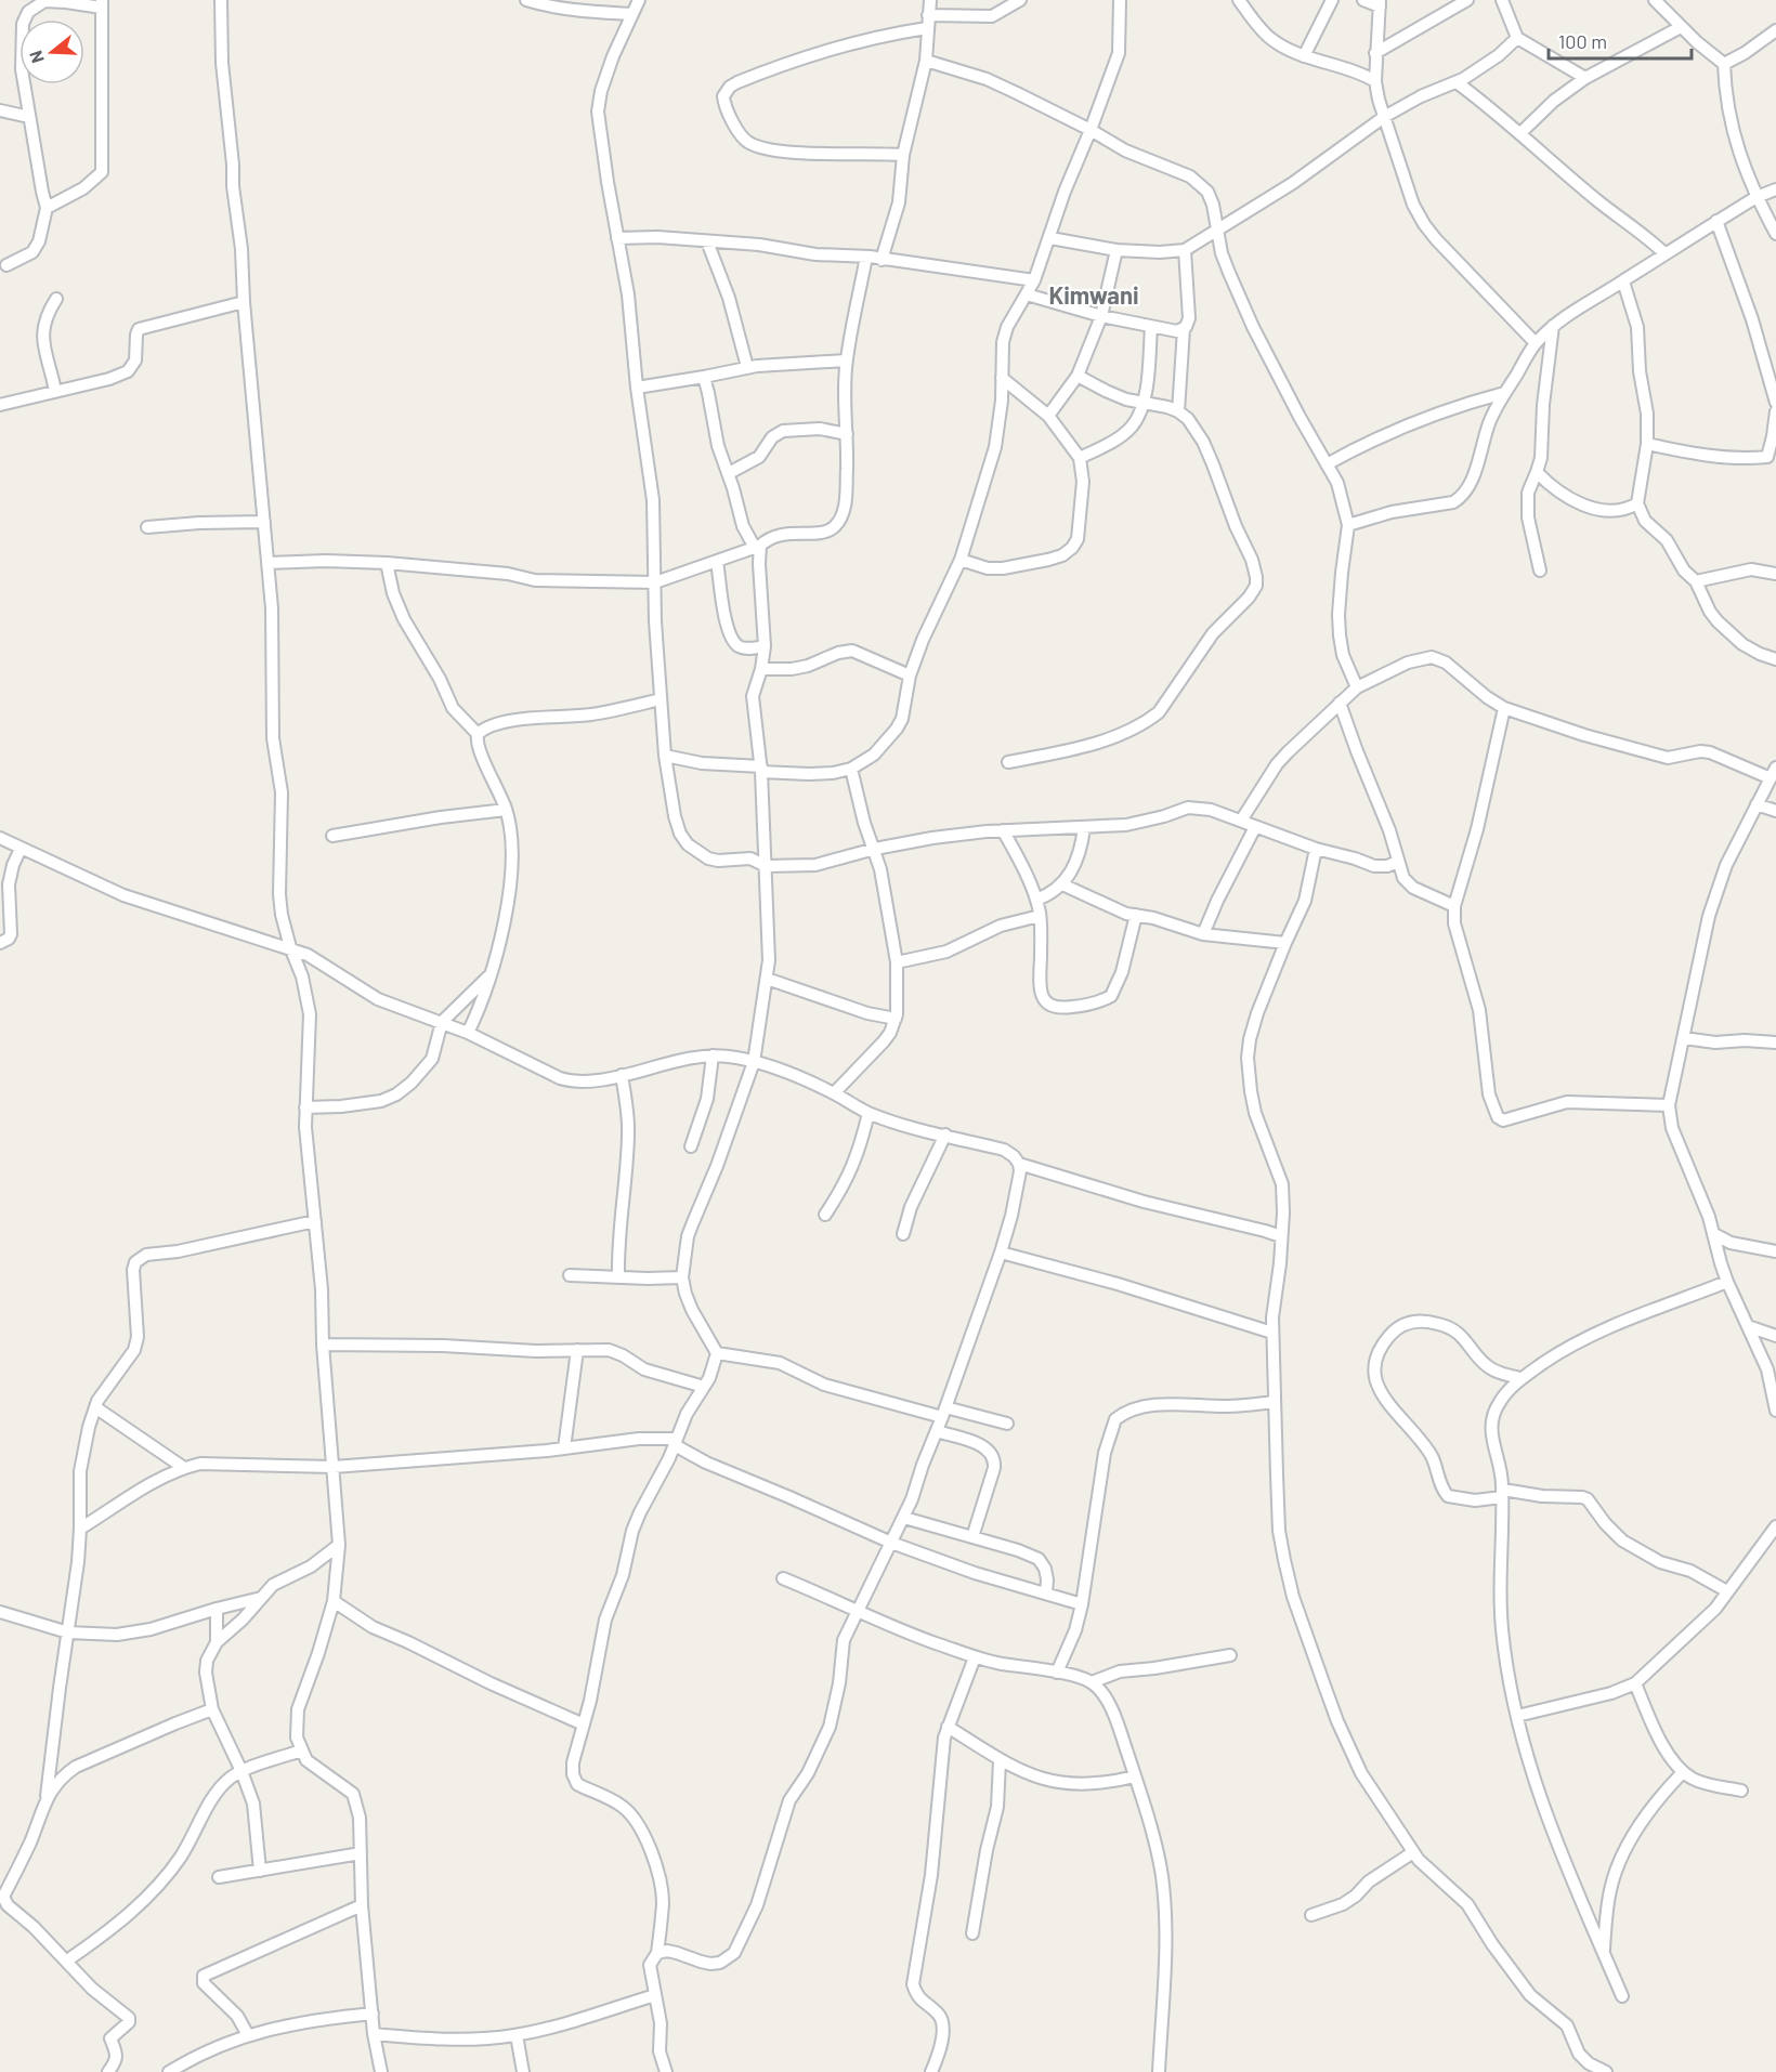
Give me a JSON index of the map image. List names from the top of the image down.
{
  "districts": ["Kimwani"],
  "scale_bar": "100 m",
  "north": "left"
}
